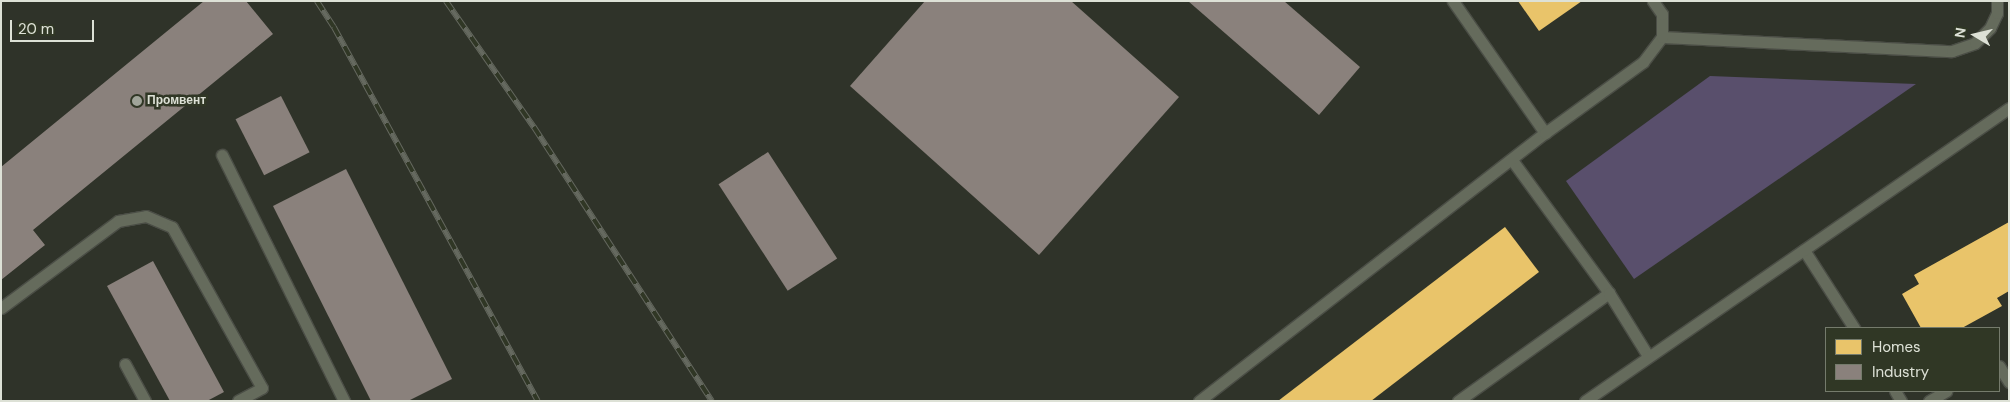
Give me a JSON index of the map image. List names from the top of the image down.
{
  "places": ["Промвент"],
  "legend": ["Homes", "Industry"],
  "scale_bar": "20 m",
  "north": "left"
}
